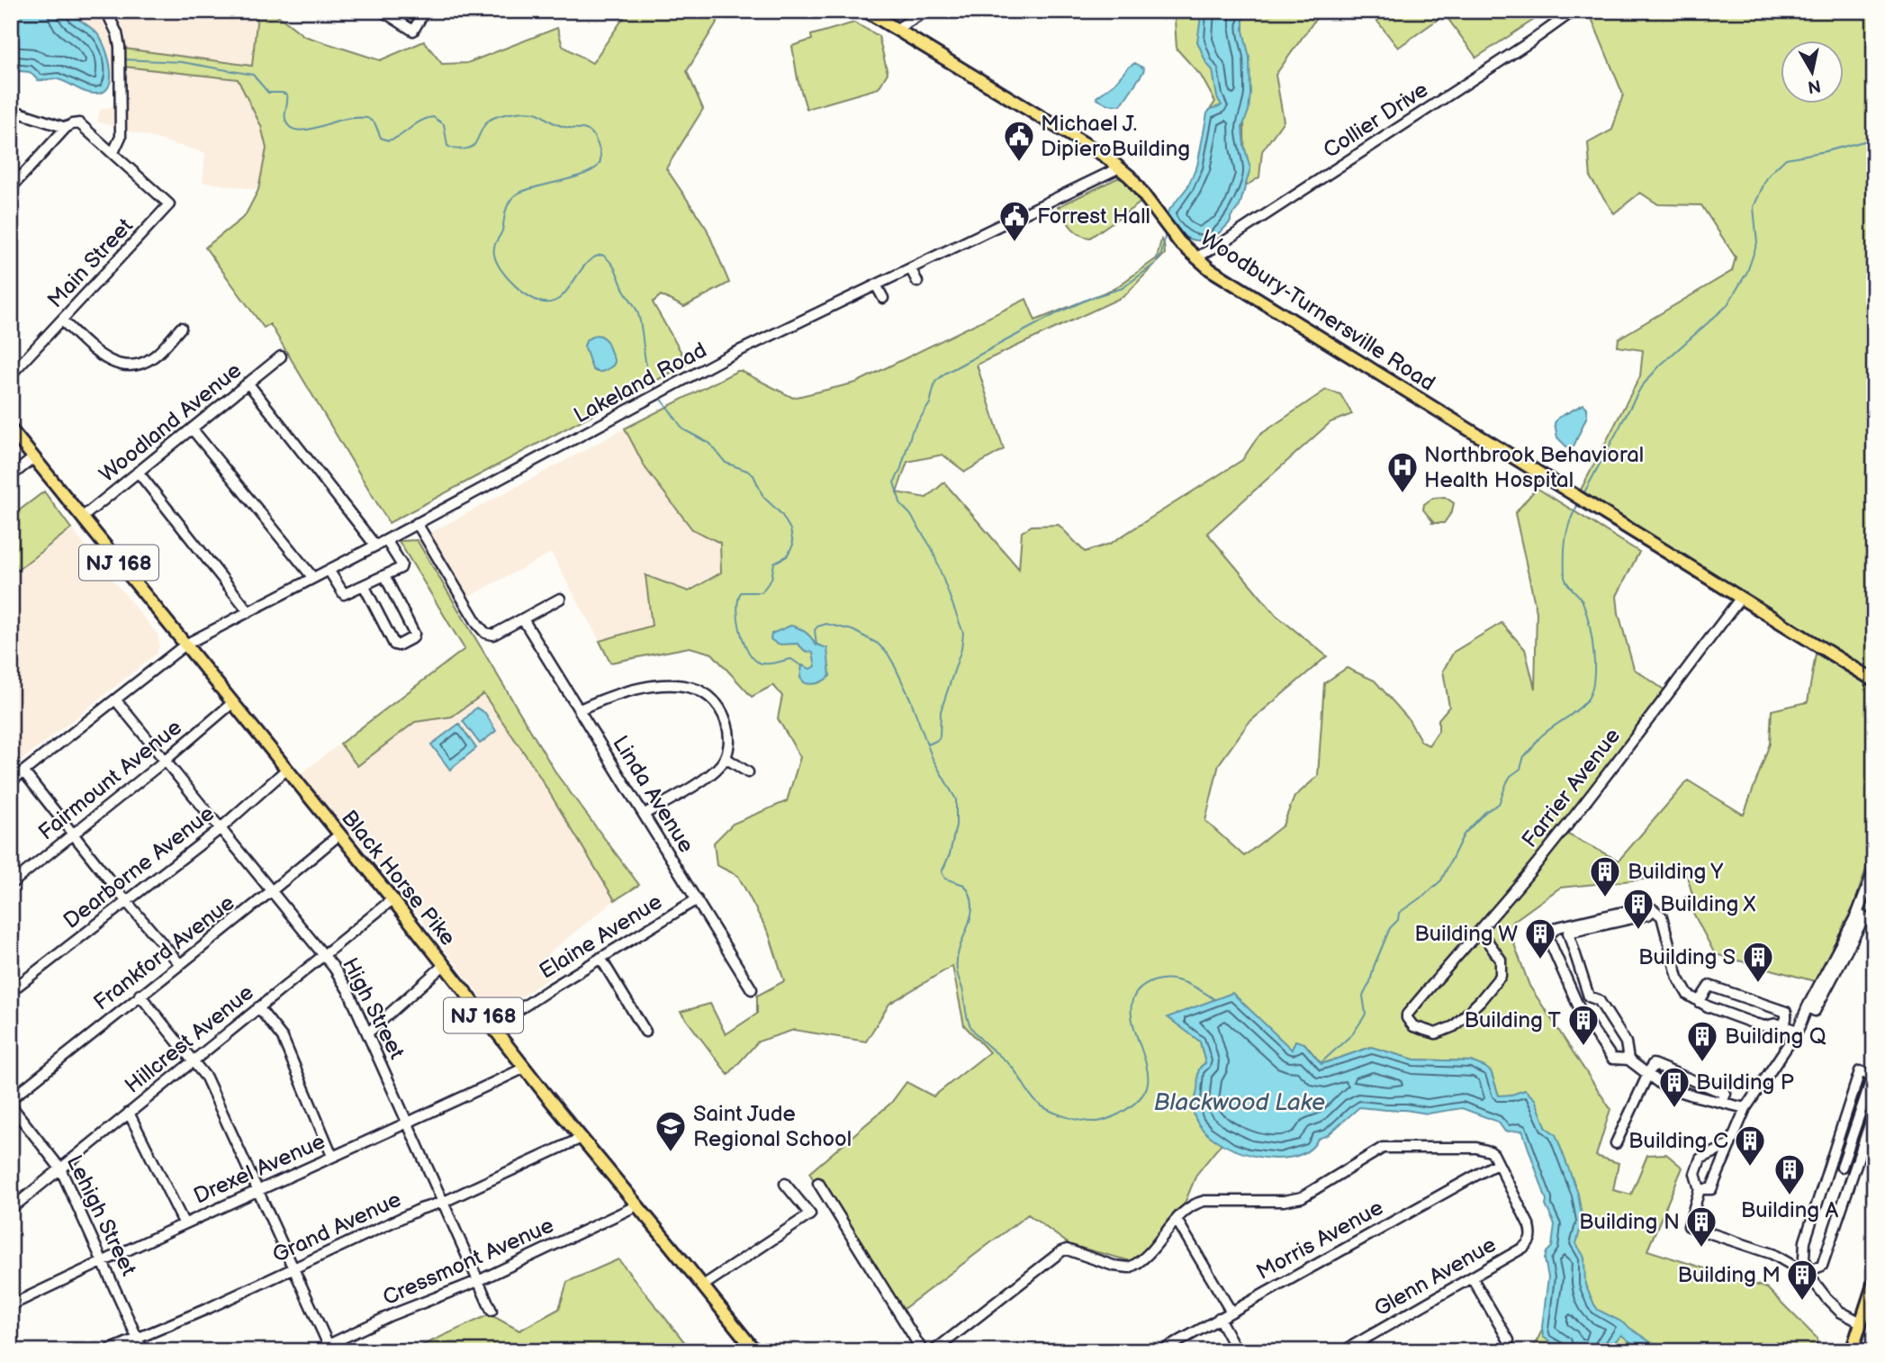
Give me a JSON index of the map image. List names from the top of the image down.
{
  "streets": {
    "main road": ["Woodbury-Turnersville Road", "NJ 168", "Black Horse Pike"],
    "street": [
      "Collier Drive",
      "Main Street",
      "Lakeland Road",
      "Woodland Avenue",
      "Fairmount Avenue",
      "Farrier Avenue",
      "Linda Avenue",
      "Dearborne Avenue",
      "Elaine Avenue",
      "Frankford Avenue",
      "High Street",
      "Hillcrest Avenue",
      "Drexel Avenue",
      "Lehigh Street",
      "Grand Avenue",
      "Morris Avenue",
      "Cressmont Avenue",
      "Glenn Avenue"
    ]
  },
  "crossings": [
    ["Collier Drive", "Woodbury-Turnersville Road"],
    ["Woodbury-Turnersville Road", "Lakeland Road"],
    ["Woodbury-Turnersville Road", "Farrier Avenue"],
    ["Lakeland Road", "Black Horse Pike"],
    ["Lakeland Road", "High Street"],
    ["Woodland Avenue", "Black Horse Pike"],
    ["Fairmount Avenue", "Black Horse Pike"],
    ["Fairmount Avenue", "High Street"],
    ["Linda Avenue", "Elaine Avenue"],
    ["Dearborne Avenue", "Black Horse Pike"],
    ["Dearborne Avenue", "High Street"],
    ["Black Horse Pike", "Elaine Avenue"],
    ["Black Horse Pike", "Frankford Avenue"],
    ["Black Horse Pike", "Hillcrest Avenue"],
    ["Black Horse Pike", "Drexel Avenue"],
    ["Black Horse Pike", "Grand Avenue"],
    ["Black Horse Pike", "Cressmont Avenue"],
    ["Frankford Avenue", "High Street"],
    ["High Street", "Hillcrest Avenue"],
    ["High Street", "Drexel Avenue"],
    ["High Street", "Grand Avenue"],
    ["High Street", "Cressmont Avenue"],
    ["Hillcrest Avenue", "Lehigh Street"],
    ["Drexel Avenue", "Lehigh Street"],
    ["Lehigh Street", "Grand Avenue"],
    ["Morris Avenue", "Glenn Avenue"]
  ],
  "water": ["Blackwood Lake"],
  "places": {
    "public building": ["Michael J. DipieroBuilding", "Forrest Hall"],
    "hospital": ["Northbrook Behavioral Health Hospital"],
    "building": [
      "Building Y",
      "Building X",
      "Building W",
      "Building S",
      "Building T",
      "Building Q",
      "Building P",
      "Building C",
      "Building A",
      "Building N",
      "Building M"
    ],
    "school or university": ["Saint Jude Regional School"]
  },
  "north": "bottom"
}
